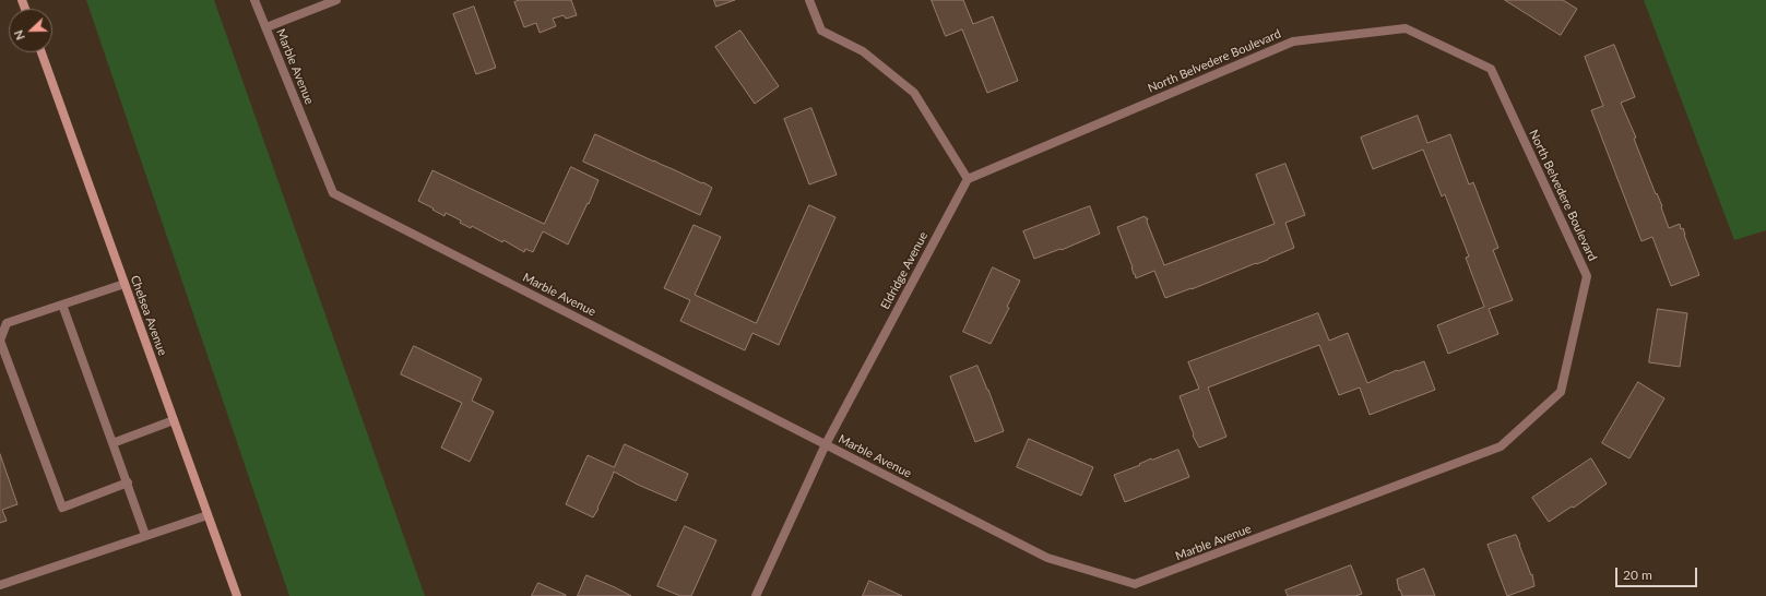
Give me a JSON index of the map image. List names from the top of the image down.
{
  "streets": {
    "main road": ["Chelsea Avenue"],
    "street": ["North Belvedere Boulevard", "Marble Avenue", "Eldridge Avenue"]
  },
  "crossings": [
    ["North Belvedere Boulevard", "Marble Avenue"],
    ["North Belvedere Boulevard", "Eldridge Avenue"],
    ["Marble Avenue", "Eldridge Avenue"]
  ],
  "scale_bar": "20 m",
  "north": "left"
}
